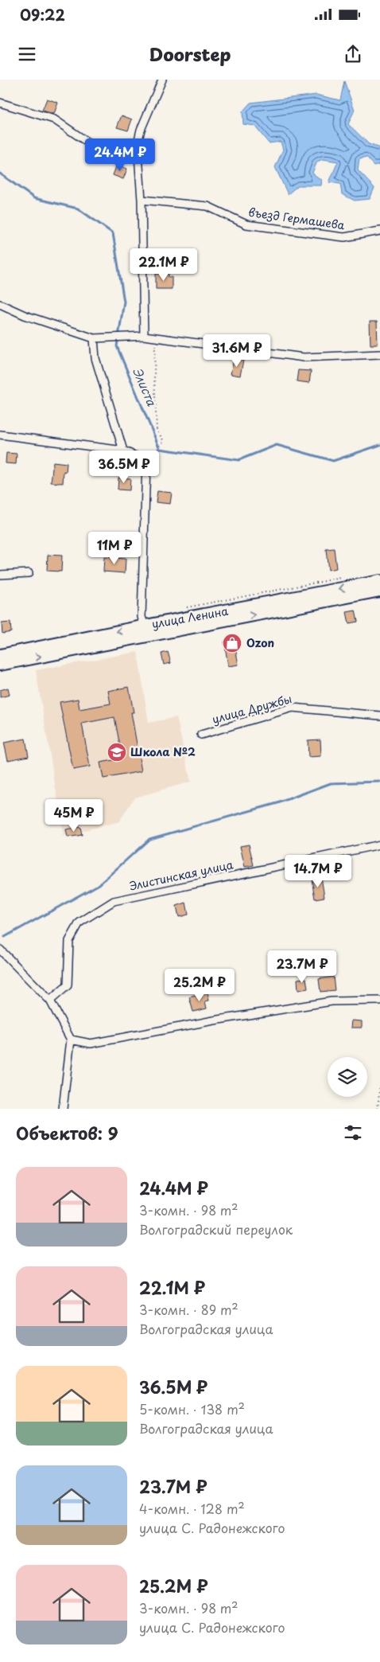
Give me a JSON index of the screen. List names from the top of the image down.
{
  "streets": {
    "main road": ["улица Ленина"],
    "street": ["въезд Гермашева", "улица Дружбы", "Элистинская улица"]
  },
  "water": ["Элиста"],
  "places": {
    "shop": ["Ozon"],
    "school or university": ["Школа №2"]
  },
  "page": {
    "status": "09:22",
    "header": "Doorstep",
    "price": [
      "24.4M ₽",
      "22.1M ₽",
      "31.6M ₽",
      "36.5M ₽",
      "11M ₽",
      "45M ₽",
      "14.7M ₽",
      "23.7M ₽",
      "25.2M ₽"
    ],
    "heading": "Объектов: 9",
    "list": [
      {
        "name": "24.4M ₽",
        "note": "3-комн. · 98 m² · Волгоградский переулок"
      },
      {
        "name": "22.1M ₽",
        "note": "3-комн. · 89 m² · Волгоградская улица"
      },
      {
        "name": "36.5M ₽",
        "note": "5-комн. · 138 m² · Волгоградская улица"
      },
      {
        "name": "23.7M ₽",
        "note": "4-комн. · 128 m² · улица С. Радонежского"
      },
      {
        "name": "25.2M ₽",
        "note": "3-комн. · 98 m² · улица С. Радонежского"
      }
    ]
  }
}
